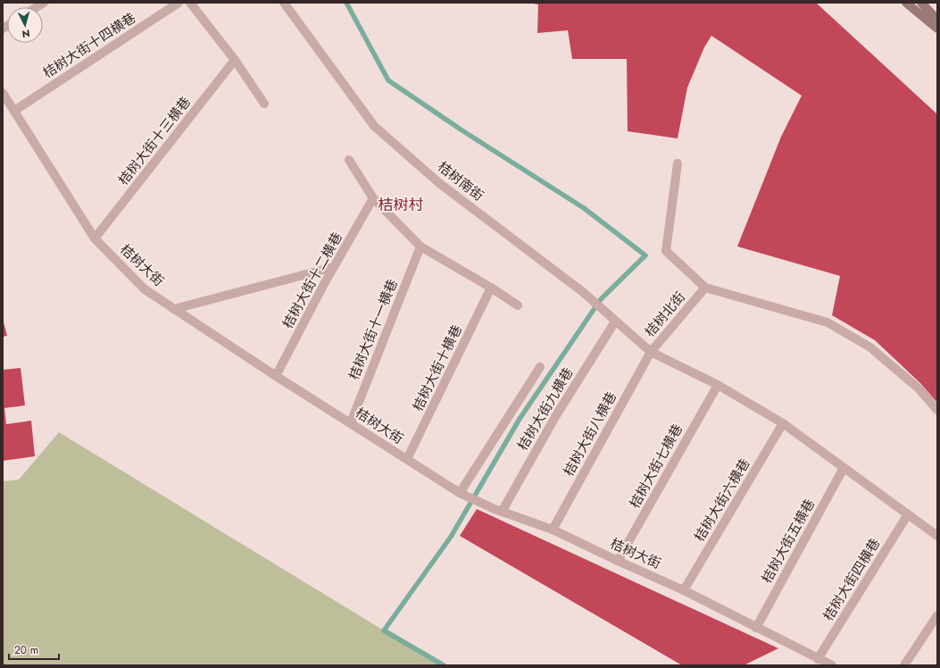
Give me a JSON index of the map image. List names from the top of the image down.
{
  "streets": {
    "street": [
      "桔树大街十四横巷",
      "桔树大街十三横巷",
      "桔树南街",
      "桔树大街",
      "桔树大街十二横巷",
      "桔树北街",
      "桔树大街十一横巷",
      "桔树大街十横巷",
      "桔树大街九横巷",
      "桔树大街八横巷",
      "桔树大街七横巷",
      "桔树大街六横巷",
      "桔树大街五横巷",
      "桔树大街四横巷"
    ]
  },
  "crossings": [
    ["桔树大街十四横巷", "桔树大街"],
    ["桔树大街十三横巷", "桔树大街"],
    ["桔树南街", "桔树北街"],
    ["桔树南街", "桔树大街九横巷"],
    ["桔树南街", "桔树大街八横巷"],
    ["桔树大街", "桔树大街十二横巷"],
    ["桔树大街", "桔树大街十一横巷"],
    ["桔树大街", "桔树大街十横巷"],
    ["桔树大街", "桔树大街九横巷"],
    ["桔树大街", "桔树大街八横巷"],
    ["桔树大街", "桔树大街七横巷"],
    ["桔树大街", "桔树大街六横巷"],
    ["桔树大街", "桔树大街五横巷"],
    ["桔树大街", "桔树大街四横巷"],
    ["桔树北街", "桔树大街八横巷"],
    ["桔树北街", "桔树大街七横巷"],
    ["桔树北街", "桔树大街六横巷"],
    ["桔树北街", "桔树大街五横巷"],
    ["桔树北街", "桔树大街四横巷"]
  ],
  "districts": ["桔树村"],
  "scale_bar": "20 m",
  "north": "bottom"
}
